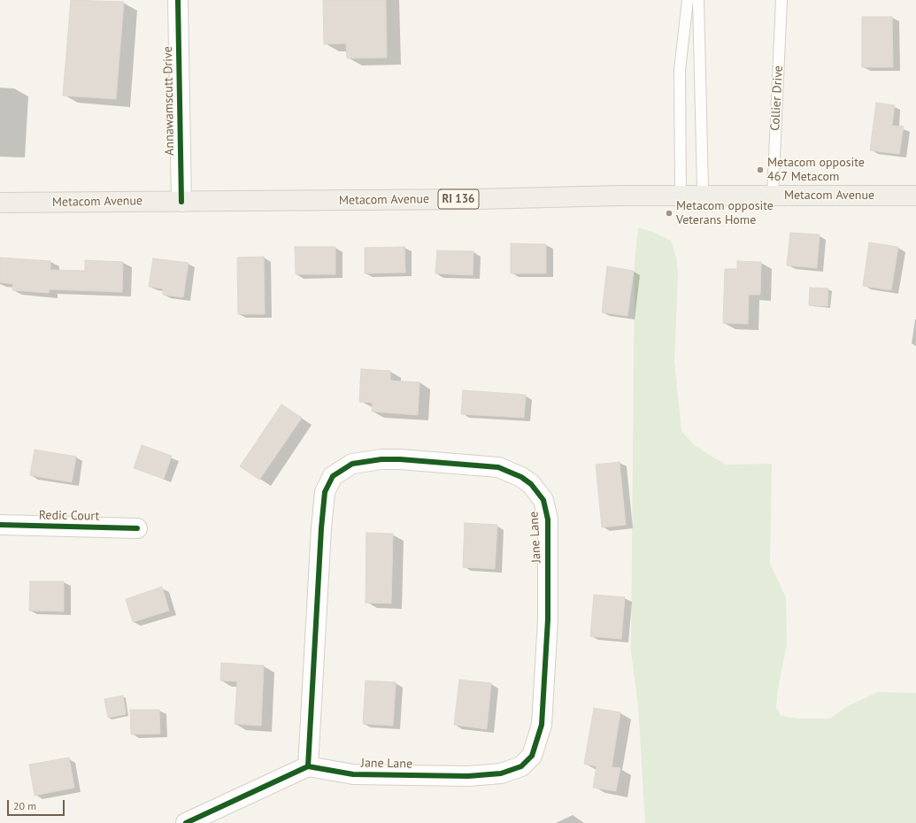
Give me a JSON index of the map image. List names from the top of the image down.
{
  "streets": {
    "main road": ["Metacom Avenue", "RI 136"],
    "street": ["Annawamscutt Drive", "Redic Court", "Jane Lane"],
    "lane": ["Collier Drive"]
  },
  "crossings": [
    ["Collier Drive", "Metacom Avenue"],
    ["Annawamscutt Drive", "Metacom Avenue"]
  ],
  "places": ["Metacom opposite 467 Metacom", "Metacom opposite Veterans Home"],
  "scale_bar": "20 m"
}
